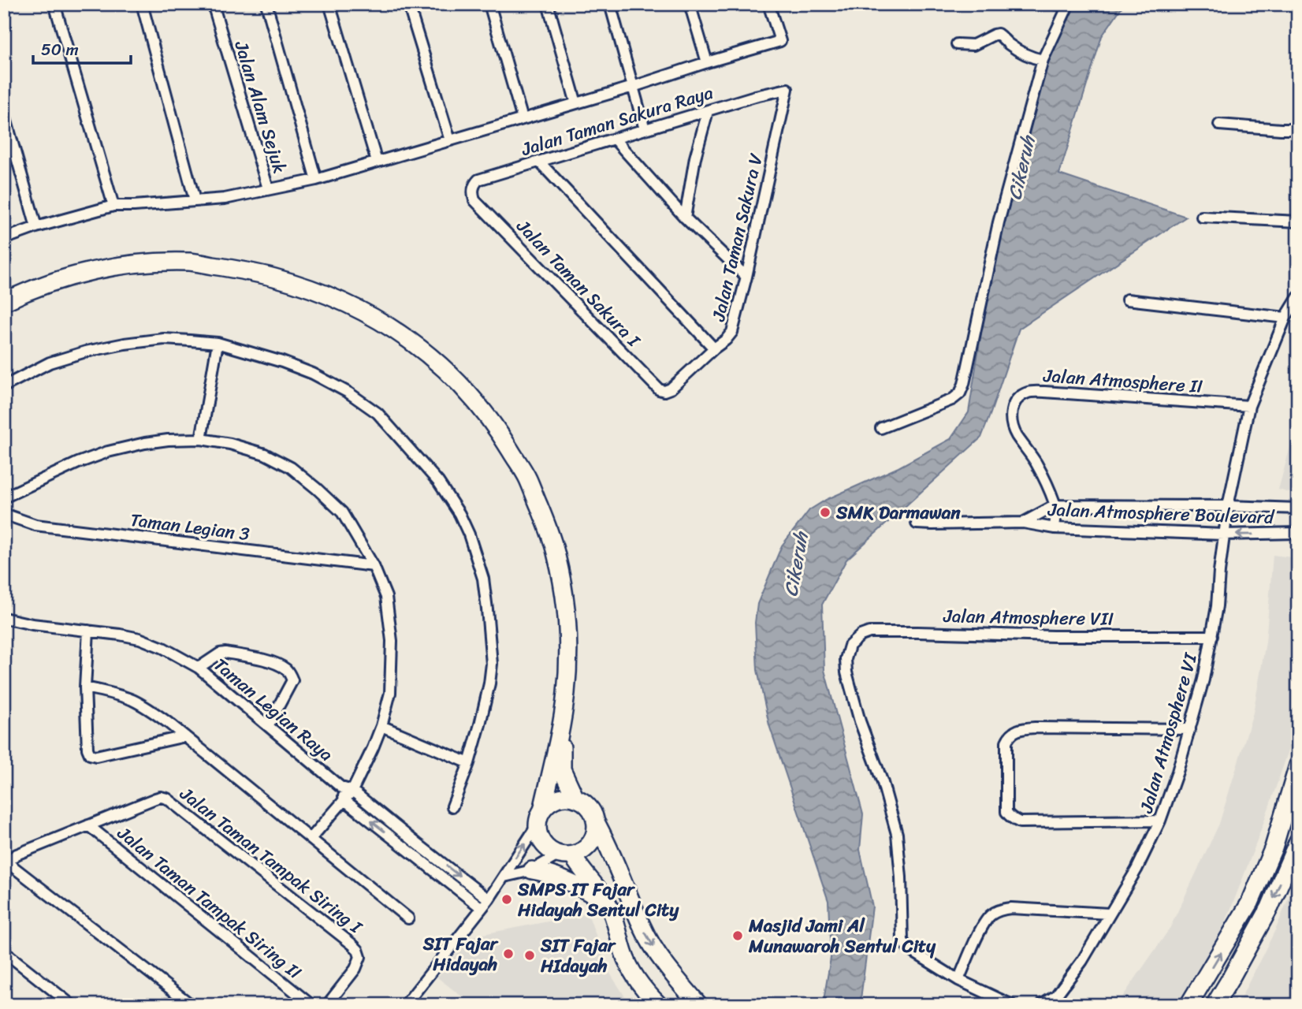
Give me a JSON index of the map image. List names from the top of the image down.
{
  "streets": {
    "street": [
      "Jalan Alam Sejuk",
      "Jalan Taman Sakura Raya",
      "Jalan Taman Sakura V",
      "Jalan Taman Sakura I",
      "Jalan Atmosphere II",
      "Jalan Atmosphere Boulevard",
      "Taman Legian 3",
      "Jalan Atmosphere VII",
      "Taman Legian Raya",
      "Jalan Atmosphere VI",
      "Jalan Taman Tampak Siring I",
      "Jalan Taman Tampak Siring II"
    ]
  },
  "crossings": [
    ["Jalan Taman Sakura Raya", "Jalan Taman Sakura V"],
    ["Jalan Taman Sakura Raya", "Jalan Taman Sakura I"],
    ["Jalan Taman Sakura V", "Jalan Taman Sakura I"],
    ["Jalan Atmosphere II", "Jalan Atmosphere Boulevard"],
    ["Jalan Atmosphere II", "Jalan Atmosphere VI"],
    ["Jalan Atmosphere Boulevard", "Jalan Atmosphere VI"],
    ["Jalan Atmosphere VII", "Jalan Atmosphere VI"],
    ["Jalan Taman Tampak Siring I", "Jalan Taman Tampak Siring II"]
  ],
  "water": ["Cikeruh"],
  "places": [
    "SMK Darmawan",
    "SMPS IT Fajar Hidayah Sentul City",
    "Masjid Jami Al Munawaroh Sentul City",
    "SIT Fajar Hidayah",
    "SIT Fajar HIdayah"
  ],
  "scale_bar": "50 m"
}
